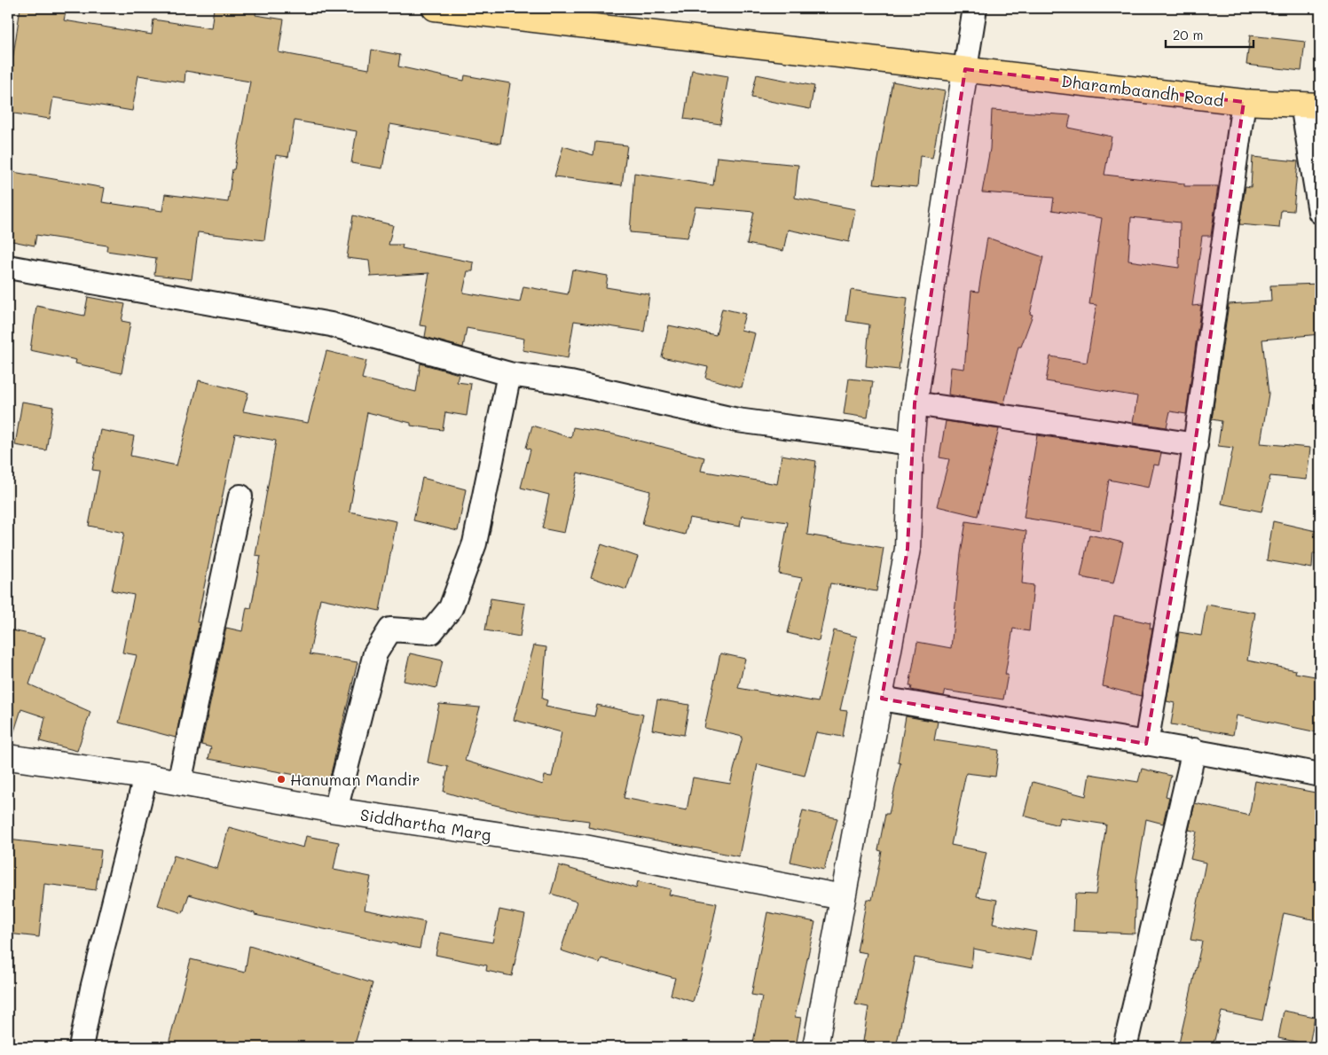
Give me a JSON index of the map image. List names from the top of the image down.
{
  "streets": {
    "main road": ["Dharambaandh Road"],
    "street": ["Siddhartha Marg"]
  },
  "places": ["Hanuman Mandir"],
  "scale_bar": "20 m"
}
